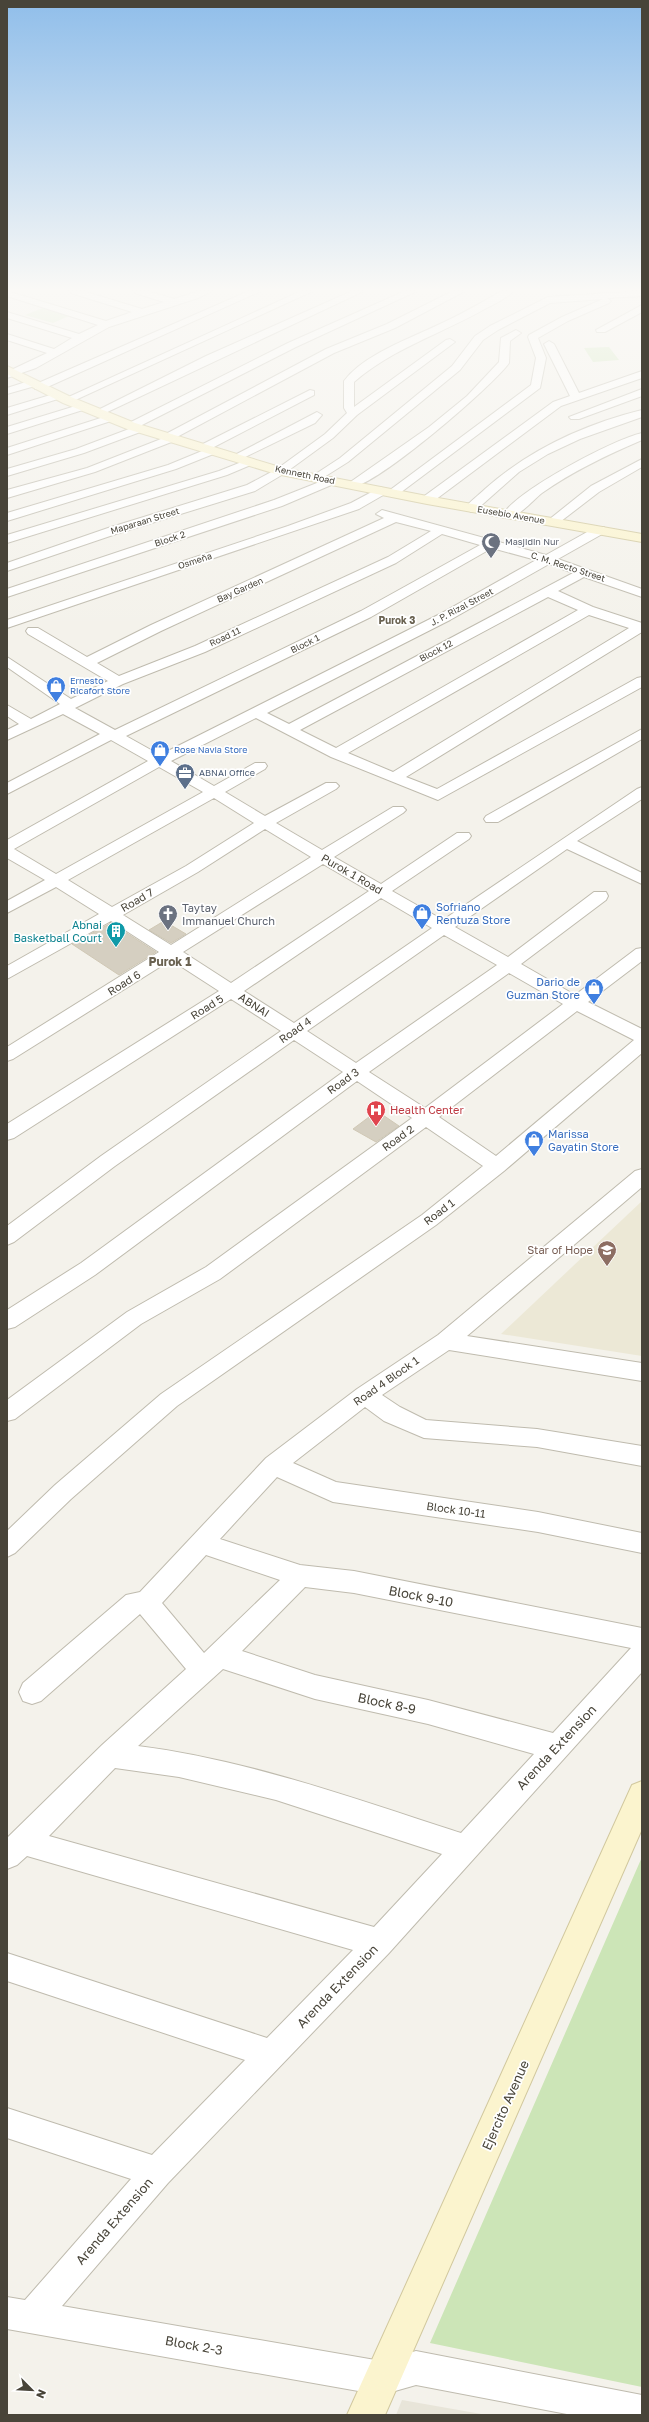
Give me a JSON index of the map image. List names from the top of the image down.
{
  "streets": {
    "street": [
      "Kenneth Road",
      "Eusebio Avenue",
      "Maparaan Street",
      "Block 2",
      "Osmeña",
      "C. M. Recto Street",
      "Bay Garden",
      "J. P. Rizal Street",
      "Road 11",
      "Block 1",
      "Block 12",
      "Purok 1 Road",
      "Road 7",
      "Road 6",
      "ABNAI",
      "Road 5",
      "Road 4",
      "Road 3",
      "Road 2",
      "Road 1",
      "Road 4 Block 1",
      "Block 10-11",
      "Block 9-10",
      "Block 8-9",
      "Arenda Extension",
      "Ejercito Avenue",
      "Block 2-3"
    ]
  },
  "crossings": [
    ["Kenneth Road", "Eusebio Avenue"],
    ["Kenneth Road", "Maparaan Street"],
    ["Kenneth Road", "Block 2"],
    ["Kenneth Road", "Osmeña"],
    ["Eusebio Avenue", "Osmeña"],
    ["Eusebio Avenue", "J. P. Rizal Street"],
    ["Block 2", "Osmeña"],
    ["Osmeña", "C. M. Recto Street"],
    ["C. M. Recto Street", "Bay Garden"],
    ["C. M. Recto Street", "J. P. Rizal Street"],
    ["C. M. Recto Street", "Road 11"],
    ["C. M. Recto Street", "Block 1"],
    ["C. M. Recto Street", "Block 12"],
    ["J. P. Rizal Street", "Purok 1 Road"],
    ["Road 11", "Purok 1 Road"],
    ["Block 1", "Purok 1 Road"],
    ["Purok 1 Road", "Road 7"],
    ["Purok 1 Road", "Road 6"],
    ["Purok 1 Road", "Road 5"],
    ["Purok 1 Road", "Road 4"],
    ["Purok 1 Road", "Road 3"],
    ["Purok 1 Road", "Road 2"],
    ["Road 7", "ABNAI"],
    ["Road 6", "ABNAI"],
    ["ABNAI", "Road 5"],
    ["ABNAI", "Road 4"],
    ["ABNAI", "Road 3"],
    ["ABNAI", "Road 2"],
    ["ABNAI", "Road 1"],
    ["Road 4 Block 1", "Block 10-11"],
    ["Road 4 Block 1", "Block 9-10"],
    ["Block 8-9", "Arenda Extension"],
    ["Arenda Extension", "Block 2-3"],
    ["Ejercito Avenue", "Block 2-3"]
  ],
  "districts": ["Purok 3", "Purok 1"],
  "places": {
    "mosque": ["Masjidin Nur"],
    "shop": [
      "Ernesto Ricafort Store",
      "Rose Navia Store",
      "Sofriano Rentuza Store",
      "Dario de Guzman Store",
      "Marissa Gayatin Store"
    ],
    "office": ["ABNAI Office"],
    "church": ["Taytay Immanuel Church"],
    "building": ["Abnai Basketball Court"],
    "hospital": ["Health Center"],
    "school or university": ["Star of Hope"]
  },
  "north": "bottom right"
}
